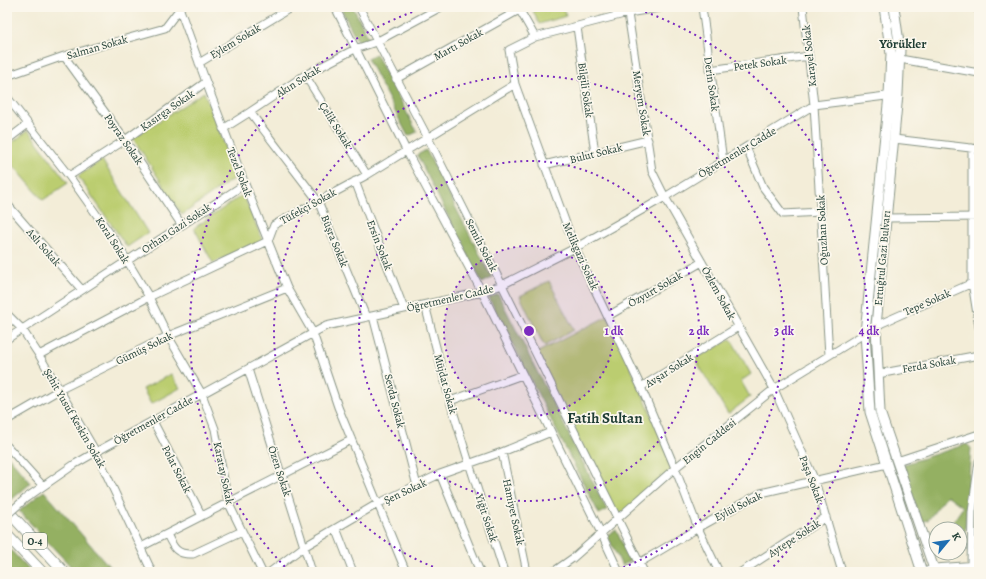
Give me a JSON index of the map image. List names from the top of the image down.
{
  "streets": {
    "highway": ["O-4"],
    "main road": ["Ertuğrul Gazi Bulvarı"],
    "street": [
      "Eylem Sokak",
      "Martı Sokak",
      "Salman Sokak",
      "Karayel Sokak",
      "Petek Sokak",
      "Akın Sokak",
      "Derin Sokak",
      "Bilgili Sokak",
      "Meryem Sokak",
      "Kasırga Sokak",
      "Çelik Sokak",
      "Poyraz Sokak",
      "Öğretmenler Cadde",
      "Bulut Sokak",
      "Tezel Sokak",
      "Tüfekçi Sokak",
      "Orhan Gazi Sokak",
      "Oğuzhan Sokak",
      "Koral Sokak",
      "Büşra Sokak",
      "Ersin Sokak",
      "Semih Sokak",
      "Aslı Sokak",
      "Melikgazi Sokak",
      "Özyurt Sokak",
      "Özlem Sokak",
      "Tepe Sokak",
      "Gümüş Sokak",
      "Ferda Sokak",
      "Avşar Sokak",
      "Müjdat Sokak",
      "Sevda Sokak",
      "Şehit Yusuf Keskin Sokak",
      "Engin Caddesi",
      "Polat Sokak",
      "Özen Sokak",
      "Karatay Sokak",
      "Paşa Sokak",
      "Şen Sokak",
      "Eylül Sokak",
      "Hamiyet Sokak",
      "Yiğit Sokak",
      "Aytepe Sokak"
    ]
  },
  "crossings": [
    ["Eylem Sokak", "Tezel Sokak"],
    ["Martı Sokak", "Semih Sokak"],
    ["Salman Sokak", "Poyraz Sokak"],
    ["Salman Sokak", "Tezel Sokak"],
    ["Karayel Sokak", "Petek Sokak"],
    ["Karayel Sokak", "Öğretmenler Cadde"],
    ["Karayel Sokak", "Oğuzhan Sokak"],
    ["Petek Sokak", "Derin Sokak"],
    ["Akın Sokak", "Çelik Sokak"],
    ["Akın Sokak", "Tezel Sokak"],
    ["Akın Sokak", "Büşra Sokak"],
    ["Akın Sokak", "Semih Sokak"],
    ["Derin Sokak", "Öğretmenler Cadde"],
    ["Bilgili Sokak", "Bulut Sokak"],
    ["Bilgili Sokak", "Melikgazi Sokak"],
    ["Meryem Sokak", "Öğretmenler Cadde"],
    ["Meryem Sokak", "Bulut Sokak"],
    ["Meryem Sokak", "Melikgazi Sokak"],
    ["Meryem Sokak", "Özlem Sokak"],
    ["Kasırga Sokak", "Poyraz Sokak"],
    ["Kasırga Sokak", "Tezel Sokak"],
    ["Kasırga Sokak", "Koral Sokak"],
    ["Çelik Sokak", "Tüfekçi Sokak"],
    ["Poyraz Sokak", "Orhan Gazi Sokak"],
    ["Öğretmenler Cadde", "Tezel Sokak"],
    ["Öğretmenler Cadde", "Oğuzhan Sokak"],
    ["Öğretmenler Cadde", "Koral Sokak"],
    ["Öğretmenler Cadde", "Büşra Sokak"],
    ["Öğretmenler Cadde", "Ersin Sokak"],
    ["Öğretmenler Cadde", "Semih Sokak"],
    ["Öğretmenler Cadde", "Melikgazi Sokak"],
    ["Öğretmenler Cadde", "Ertuğrul Gazi Bulvarı"],
    ["Öğretmenler Cadde", "Özlem Sokak"],
    ["Öğretmenler Cadde", "Müjdat Sokak"],
    ["Öğretmenler Cadde", "Sevda Sokak"],
    ["Öğretmenler Cadde", "Şehit Yusuf Keskin Sokak"],
    ["Öğretmenler Cadde", "Polat Sokak"],
    ["Öğretmenler Cadde", "Özen Sokak"],
    ["Öğretmenler Cadde", "Karatay Sokak"],
    ["Bulut Sokak", "Melikgazi Sokak"],
    ["Tezel Sokak", "Tüfekçi Sokak"],
    ["Tezel Sokak", "Orhan Gazi Sokak"],
    ["Tezel Sokak", "Gümüş Sokak"],
    ["Tezel Sokak", "Şen Sokak"],
    ["Tüfekçi Sokak", "Büşra Sokak"],
    ["Tüfekçi Sokak", "Ersin Sokak"],
    ["Tüfekçi Sokak", "Semih Sokak"],
    ["Tüfekçi Sokak", "Melikgazi Sokak"],
    ["Orhan Gazi Sokak", "Koral Sokak"],
    ["Orhan Gazi Sokak", "Aslı Sokak"],
    ["Orhan Gazi Sokak", "Şehit Yusuf Keskin Sokak"],
    ["Oğuzhan Sokak", "Engin Caddesi"],
    ["Koral Sokak", "Gümüş Sokak"],
    ["Koral Sokak", "Karatay Sokak"],
    ["Büşra Sokak", "Sevda Sokak"],
    ["Semih Sokak", "Engin Caddesi"],
    ["Semih Sokak", "Şen Sokak"],
    ["Semih Sokak", "Eylül Sokak"],
    ["Melikgazi Sokak", "Özyurt Sokak"],
    ["Melikgazi Sokak", "Avşar Sokak"],
    ["Melikgazi Sokak", "Engin Caddesi"],
    ["Melikgazi Sokak", "Eylül Sokak"],
    ["Ertuğrul Gazi Bulvarı", "Tepe Sokak"],
    ["Ertuğrul Gazi Bulvarı", "Ferda Sokak"],
    ["Ertuğrul Gazi Bulvarı", "Engin Caddesi"],
    ["Ertuğrul Gazi Bulvarı", "Eylül Sokak"],
    ["Özyurt Sokak", "Özlem Sokak"],
    ["Özlem Sokak", "Avşar Sokak"],
    ["Özlem Sokak", "Engin Caddesi"],
    ["Özlem Sokak", "Paşa Sokak"],
    ["Tepe Sokak", "Engin Caddesi"],
    ["Gümüş Sokak", "Şehit Yusuf Keskin Sokak"],
    ["Müjdat Sokak", "Şen Sokak"],
    ["Müjdat Sokak", "Yiğit Sokak"],
    ["Sevda Sokak", "Şen Sokak"],
    ["Engin Caddesi", "Paşa Sokak"],
    ["Özen Sokak", "Şen Sokak"],
    ["Paşa Sokak", "Eylül Sokak"],
    ["Paşa Sokak", "Aytepe Sokak"],
    ["Şen Sokak", "Hamiyet Sokak"],
    ["Şen Sokak", "Yiğit Sokak"]
  ],
  "districts": ["Yörükler", "Fatih Sultan"],
  "north": "top right",
  "rings": [
    "1 dk",
    "2 dk",
    "3 dk",
    "4 dk"
  ]
}
